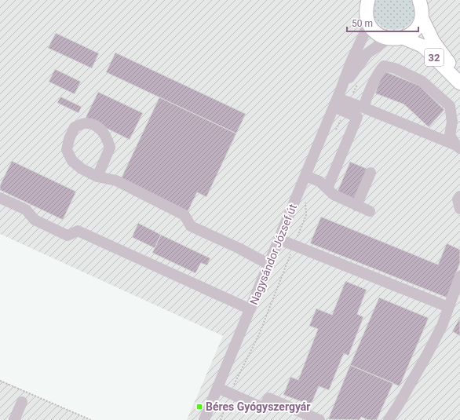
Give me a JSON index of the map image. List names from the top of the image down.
{
  "streets": {
    "main road": ["32"],
    "street": ["Nagysándor József út"]
  },
  "crossings": [
    ["32", "Nagysándor József út"]
  ],
  "places": {
    "transit": ["Béres Gyógyszergyár"]
  },
  "scale_bar": "50 m"
}
